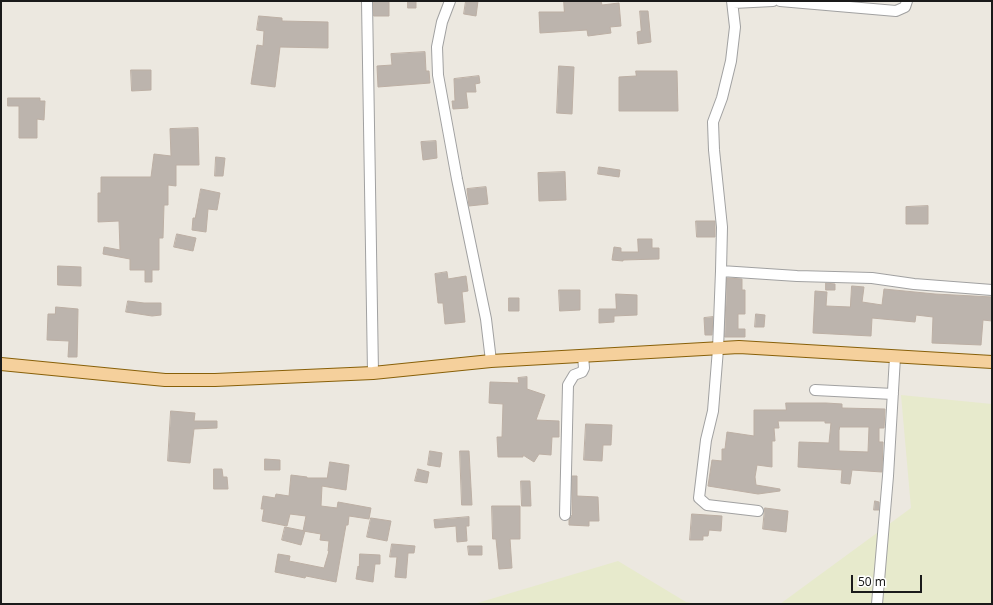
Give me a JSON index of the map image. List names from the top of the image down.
{
  "scale_bar": "50 m"
}
